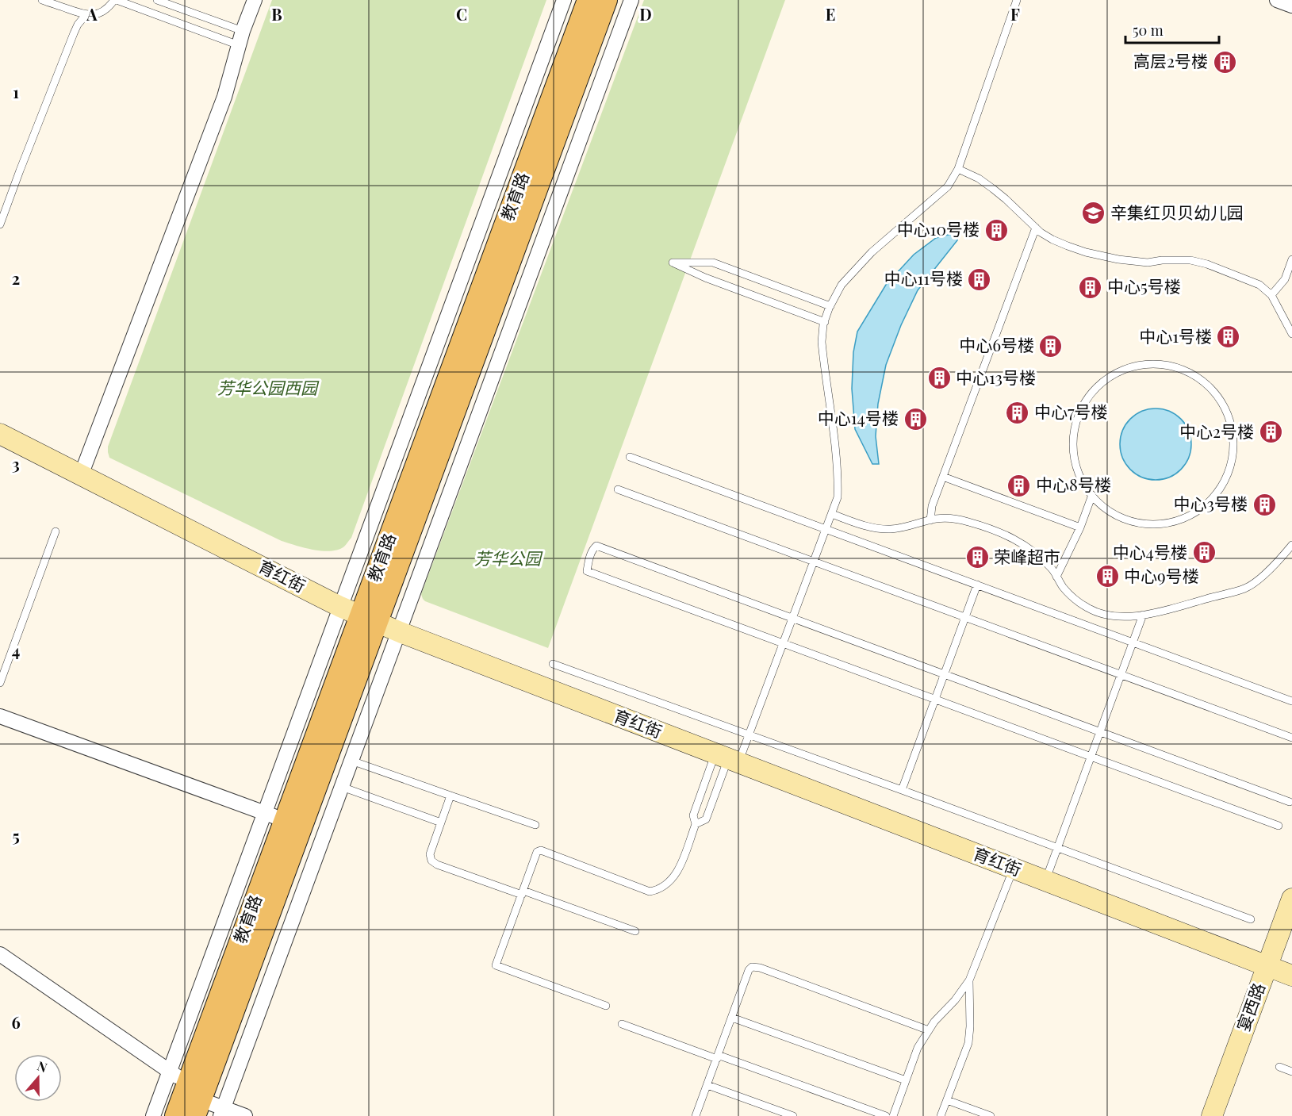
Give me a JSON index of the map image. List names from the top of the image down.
{
  "streets": {
    "main road": ["教育路"],
    "street": ["育红街", "宴西路"]
  },
  "crossings": [
    ["教育路", "育红街"],
    ["育红街", "宴西路"]
  ],
  "parks": ["芳华公园西园", "芳华公园"],
  "places": {
    "building": [
      "高层2号楼",
      "中心10号楼",
      "中心11号楼",
      "中心5号楼",
      "中心1号楼",
      "中心6号楼",
      "中心13号楼",
      "中心7号楼",
      "中心14号楼",
      "中心2号楼",
      "中心8号楼",
      "中心3号楼",
      "中心4号楼",
      "荣峰超市",
      "中心9号楼"
    ],
    "school or university": ["辛集红贝贝幼儿园"]
  },
  "scale_bar": "50 m",
  "north": "top",
  "grid": {
    "columns": [
      "A",
      "B",
      "C",
      "D",
      "E",
      "F"
    ],
    "rows": [
      "1",
      "2",
      "3",
      "4",
      "5",
      "6"
    ]
  }
}
